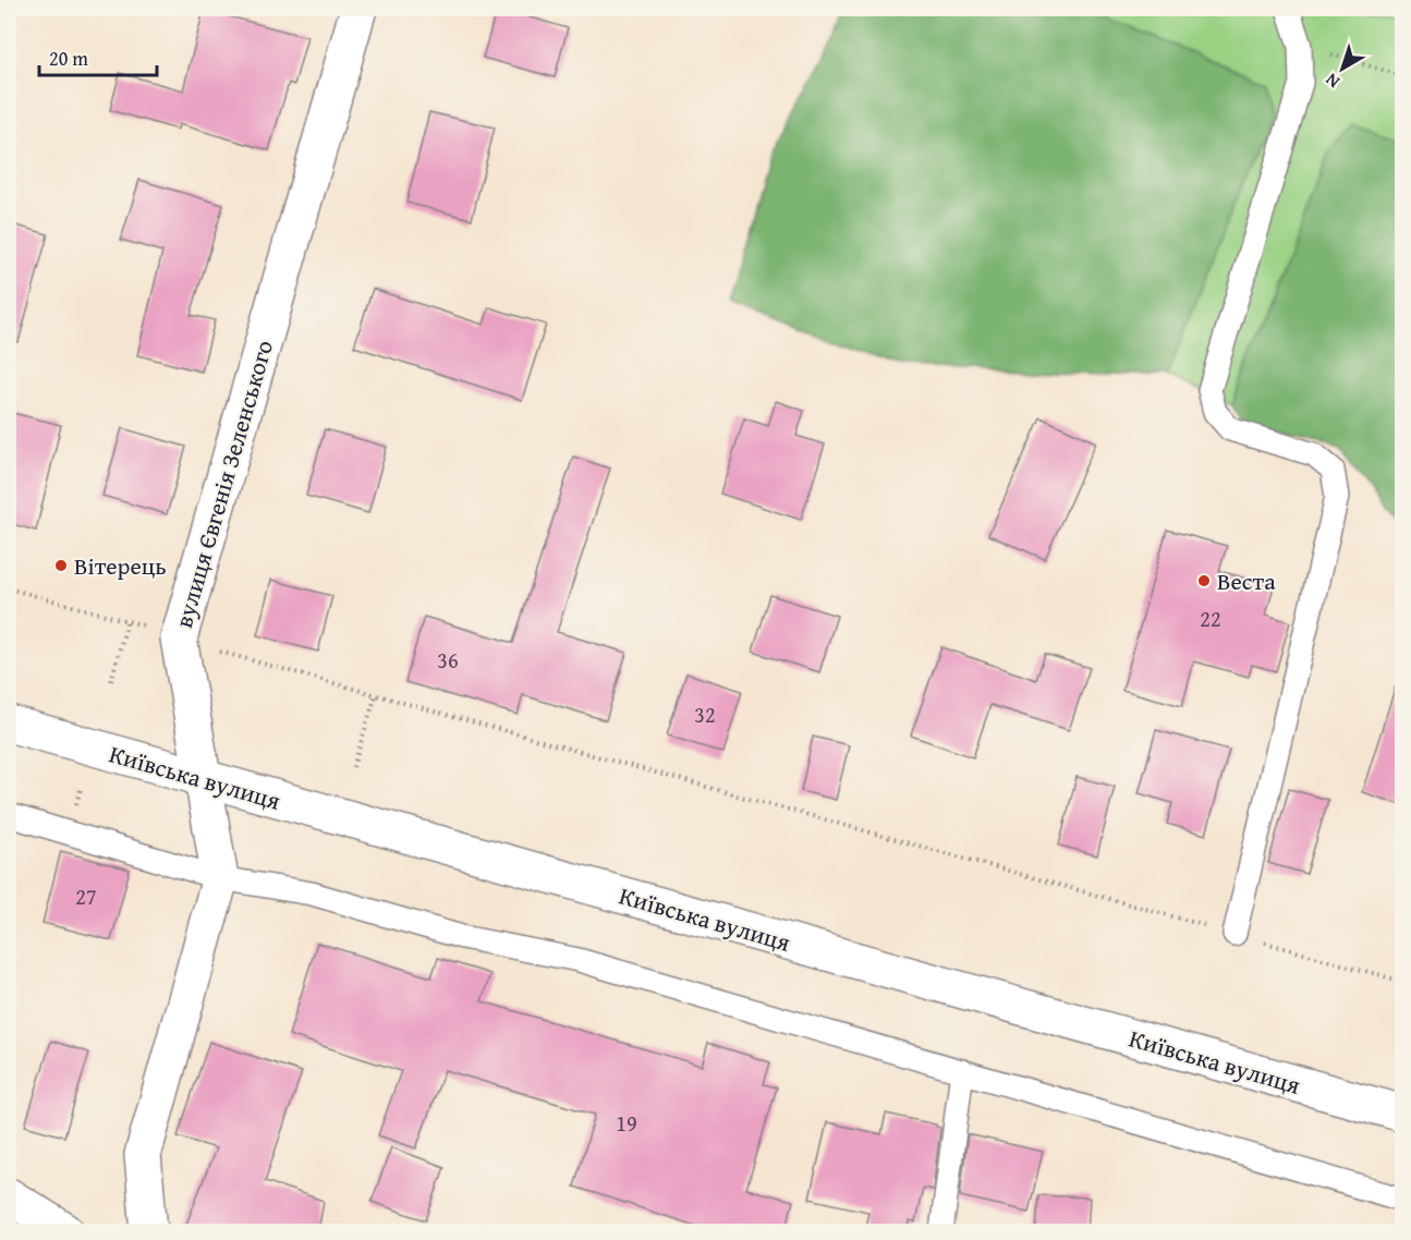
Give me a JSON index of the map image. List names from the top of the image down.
{
  "streets": {
    "main road": ["вулиця Євгенія Зеленського", "Київська вулиця"]
  },
  "crossings": [
    ["вулиця Євгенія Зеленського", "Київська вулиця"]
  ],
  "places": ["Вітерець", "Веста"],
  "house_numbers": [
    "22",
    "36",
    "32",
    "27",
    "19"
  ],
  "scale_bar": "20 m",
  "north": "bottom left"
}
